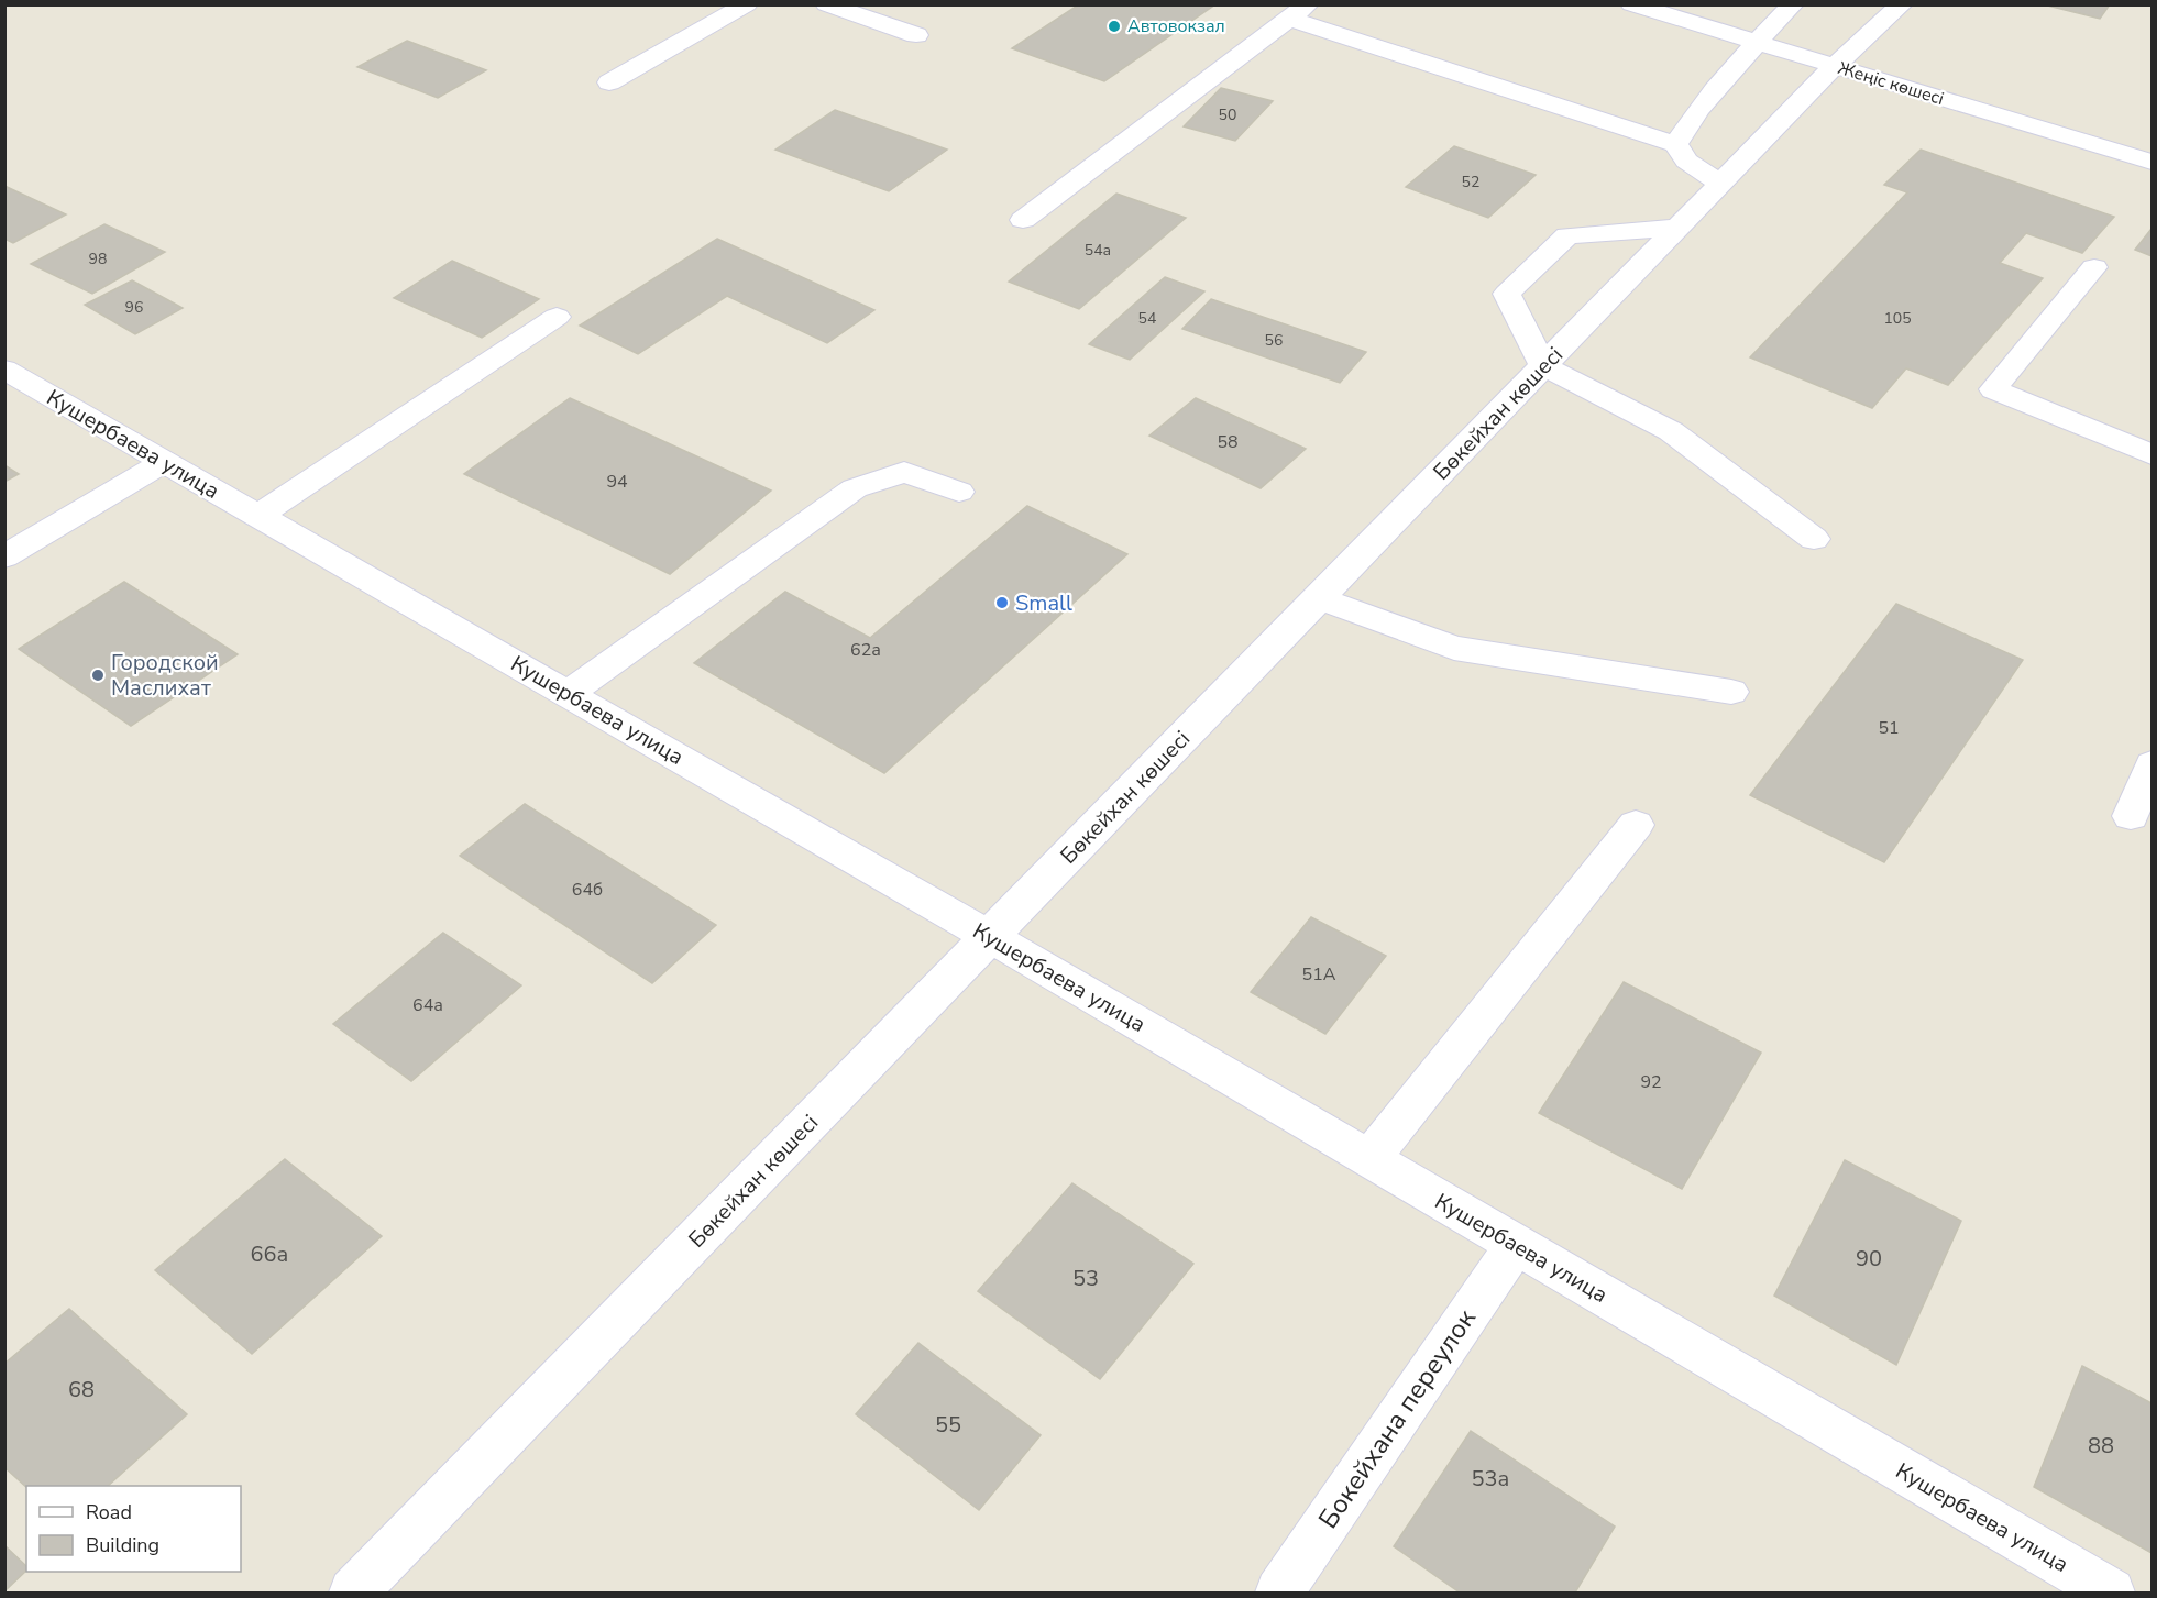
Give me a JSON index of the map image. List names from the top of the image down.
{
  "streets": {
    "street": [
      "Жеңіс көшесі",
      "Бөкейхан көшесі",
      "Кушербаева улица",
      "Бокейхана переулок"
    ]
  },
  "crossings": [
    ["Жеңіс көшесі", "Бөкейхан көшесі"],
    ["Бөкейхан көшесі", "Кушербаева улица"],
    ["Кушербаева улица", "Бокейхана переулок"]
  ],
  "places": ["Автовокзал", "Small", "Городской Маслихат"],
  "house_numbers": [
    "50",
    "52",
    "54а",
    "98",
    "96",
    "54",
    "105",
    "56",
    "58",
    "94",
    "62а",
    "51",
    "64б",
    "51А",
    "64а",
    "92",
    "66а",
    "90",
    "53",
    "68",
    "55",
    "88",
    "53а"
  ],
  "legend": ["Road", "Building"]
}
